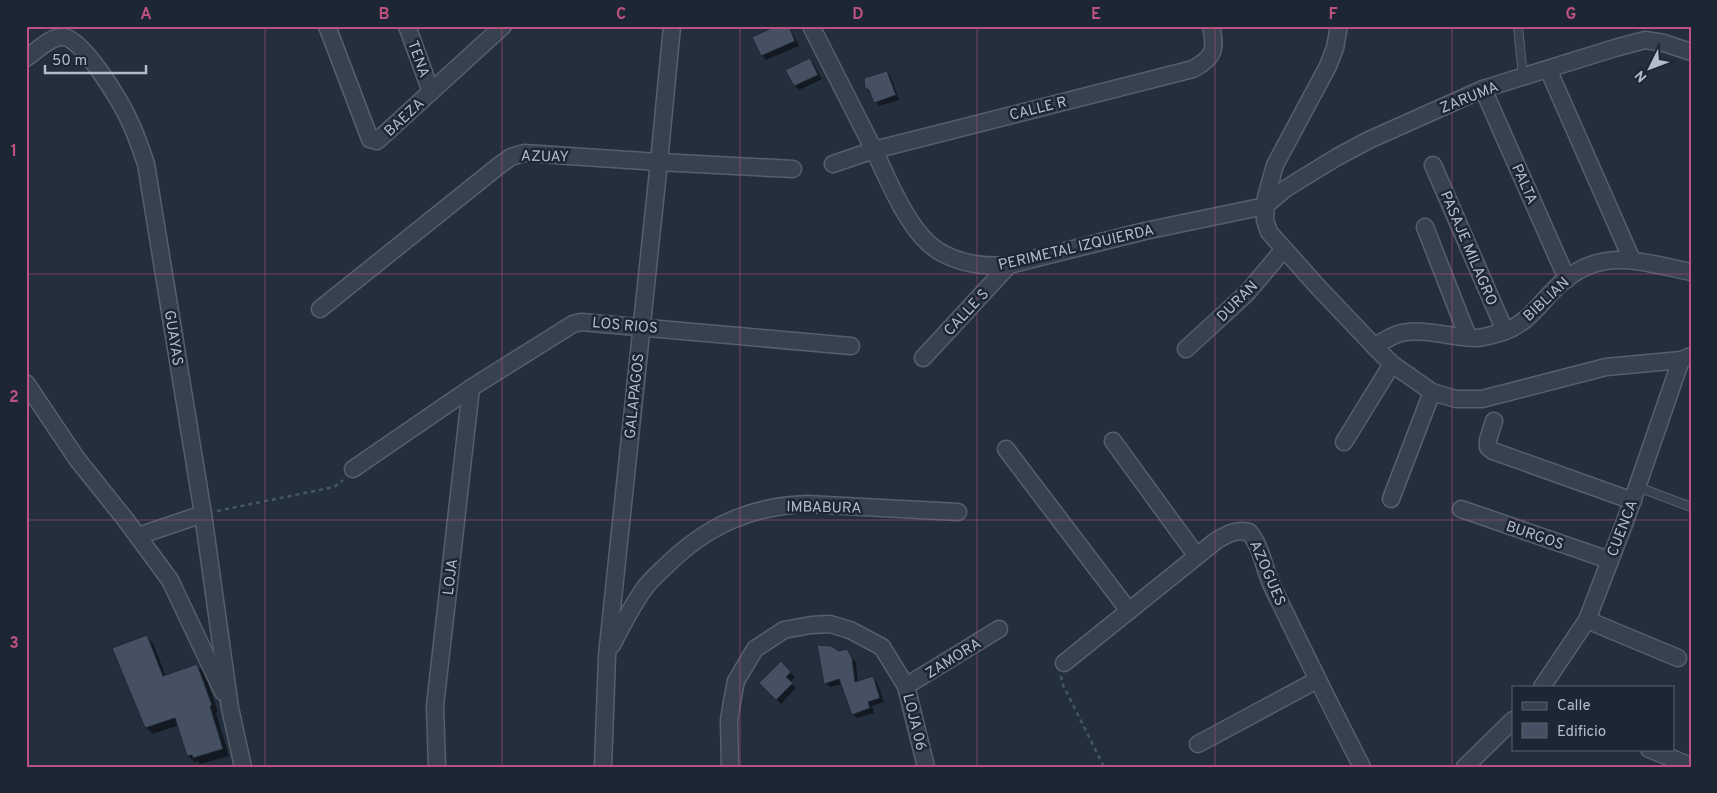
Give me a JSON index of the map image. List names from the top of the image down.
{
  "streets": {
    "street": [
      "TENA",
      "ZARUMA",
      "CALLE R",
      "BAEZA",
      "AZUAY",
      "PALTA",
      "PERIMETAL IZQUIERDA",
      "PASAJE MILAGRO",
      "BIBLIAN",
      "DURAN",
      "CALLE S",
      "LOS RIOS",
      "GUAYAS",
      "GALAPAGOS",
      "IMBABURA",
      "CUENCA",
      "BURGOS",
      "AZOGUES",
      "LOJA",
      "ZAMORA",
      "LOJA 06"
    ]
  },
  "crossings": [
    ["TENA", "BAEZA"],
    ["ZARUMA", "PALTA"],
    ["ZARUMA", "PERIMETAL IZQUIERDA"],
    ["CALLE R", "PERIMETAL IZQUIERDA"],
    ["AZUAY", "GALAPAGOS"],
    ["PALTA", "BIBLIAN"],
    ["PERIMETAL IZQUIERDA", "CALLE S"],
    ["PASAJE MILAGRO", "BIBLIAN"],
    ["LOS RIOS", "GALAPAGOS"],
    ["LOS RIOS", "LOJA"],
    ["GALAPAGOS", "IMBABURA"],
    ["CUENCA", "BURGOS"],
    ["ZAMORA", "LOJA 06"]
  ],
  "legend": ["Calle", "Edificio"],
  "scale_bar": "50 m",
  "north": "bottom left",
  "grid": {
    "columns": [
      "A",
      "B",
      "C",
      "D",
      "E",
      "F",
      "G"
    ],
    "rows": ["1", "2", "3"]
  }
}
